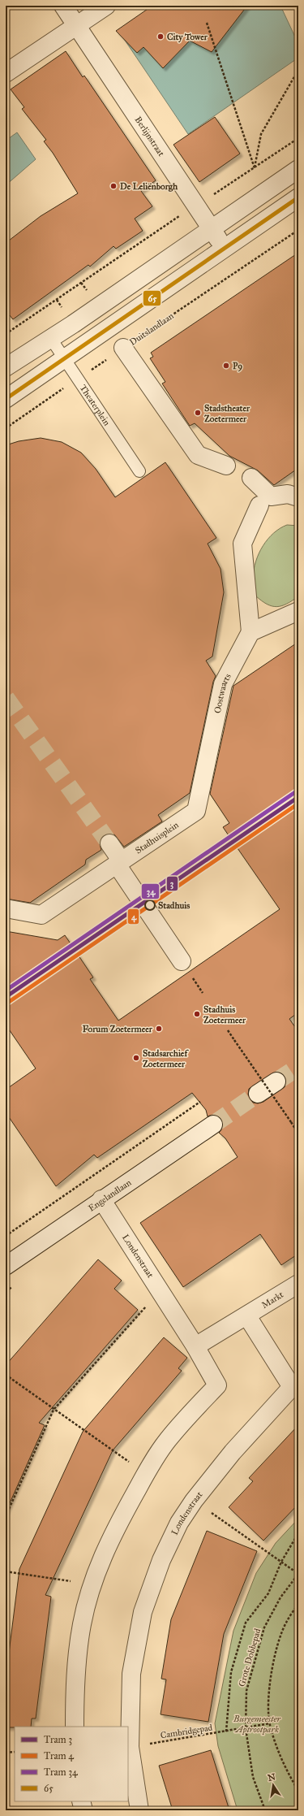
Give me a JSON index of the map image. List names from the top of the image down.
{
  "streets": {
    "street": [
      "Berlijnstraat",
      "Oostwaarts",
      "Stadhuisplein",
      "Engelandlaan",
      "Londenstraat",
      "Markt"
    ],
    "lane": ["Theaterplein"],
    "path": ["Duitslandlaan", "Grote Dobbepad", "Cambridgepad"]
  },
  "crossings": [
    ["Duitslandlaan", "Theaterplein"],
    ["Oostwaarts", "Stadhuisplein"],
    ["Engelandlaan", "Londenstraat"],
    ["Londenstraat", "Markt"],
    ["Londenstraat", "Cambridgepad"],
    ["Grote Dobbepad", "Cambridgepad"]
  ],
  "parks": ["Burgemeester Aptrootpark"],
  "places": [
    "City Tower",
    "De Leliënborgh",
    "P9",
    "Stadstheater Zoetermeer",
    "Stadhuis",
    "Stadhuis Zoetermeer",
    "Forum Zoetermeer",
    "Stadsarchief Zoetermeer"
  ],
  "lines": [
    "transit line 65",
    "tram line 34",
    "tram line 3",
    "tram line 4"
  ],
  "legend": [
    "Tram 3",
    "Tram 4",
    "Tram 34",
    "65"
  ],
  "north": "top"
}
